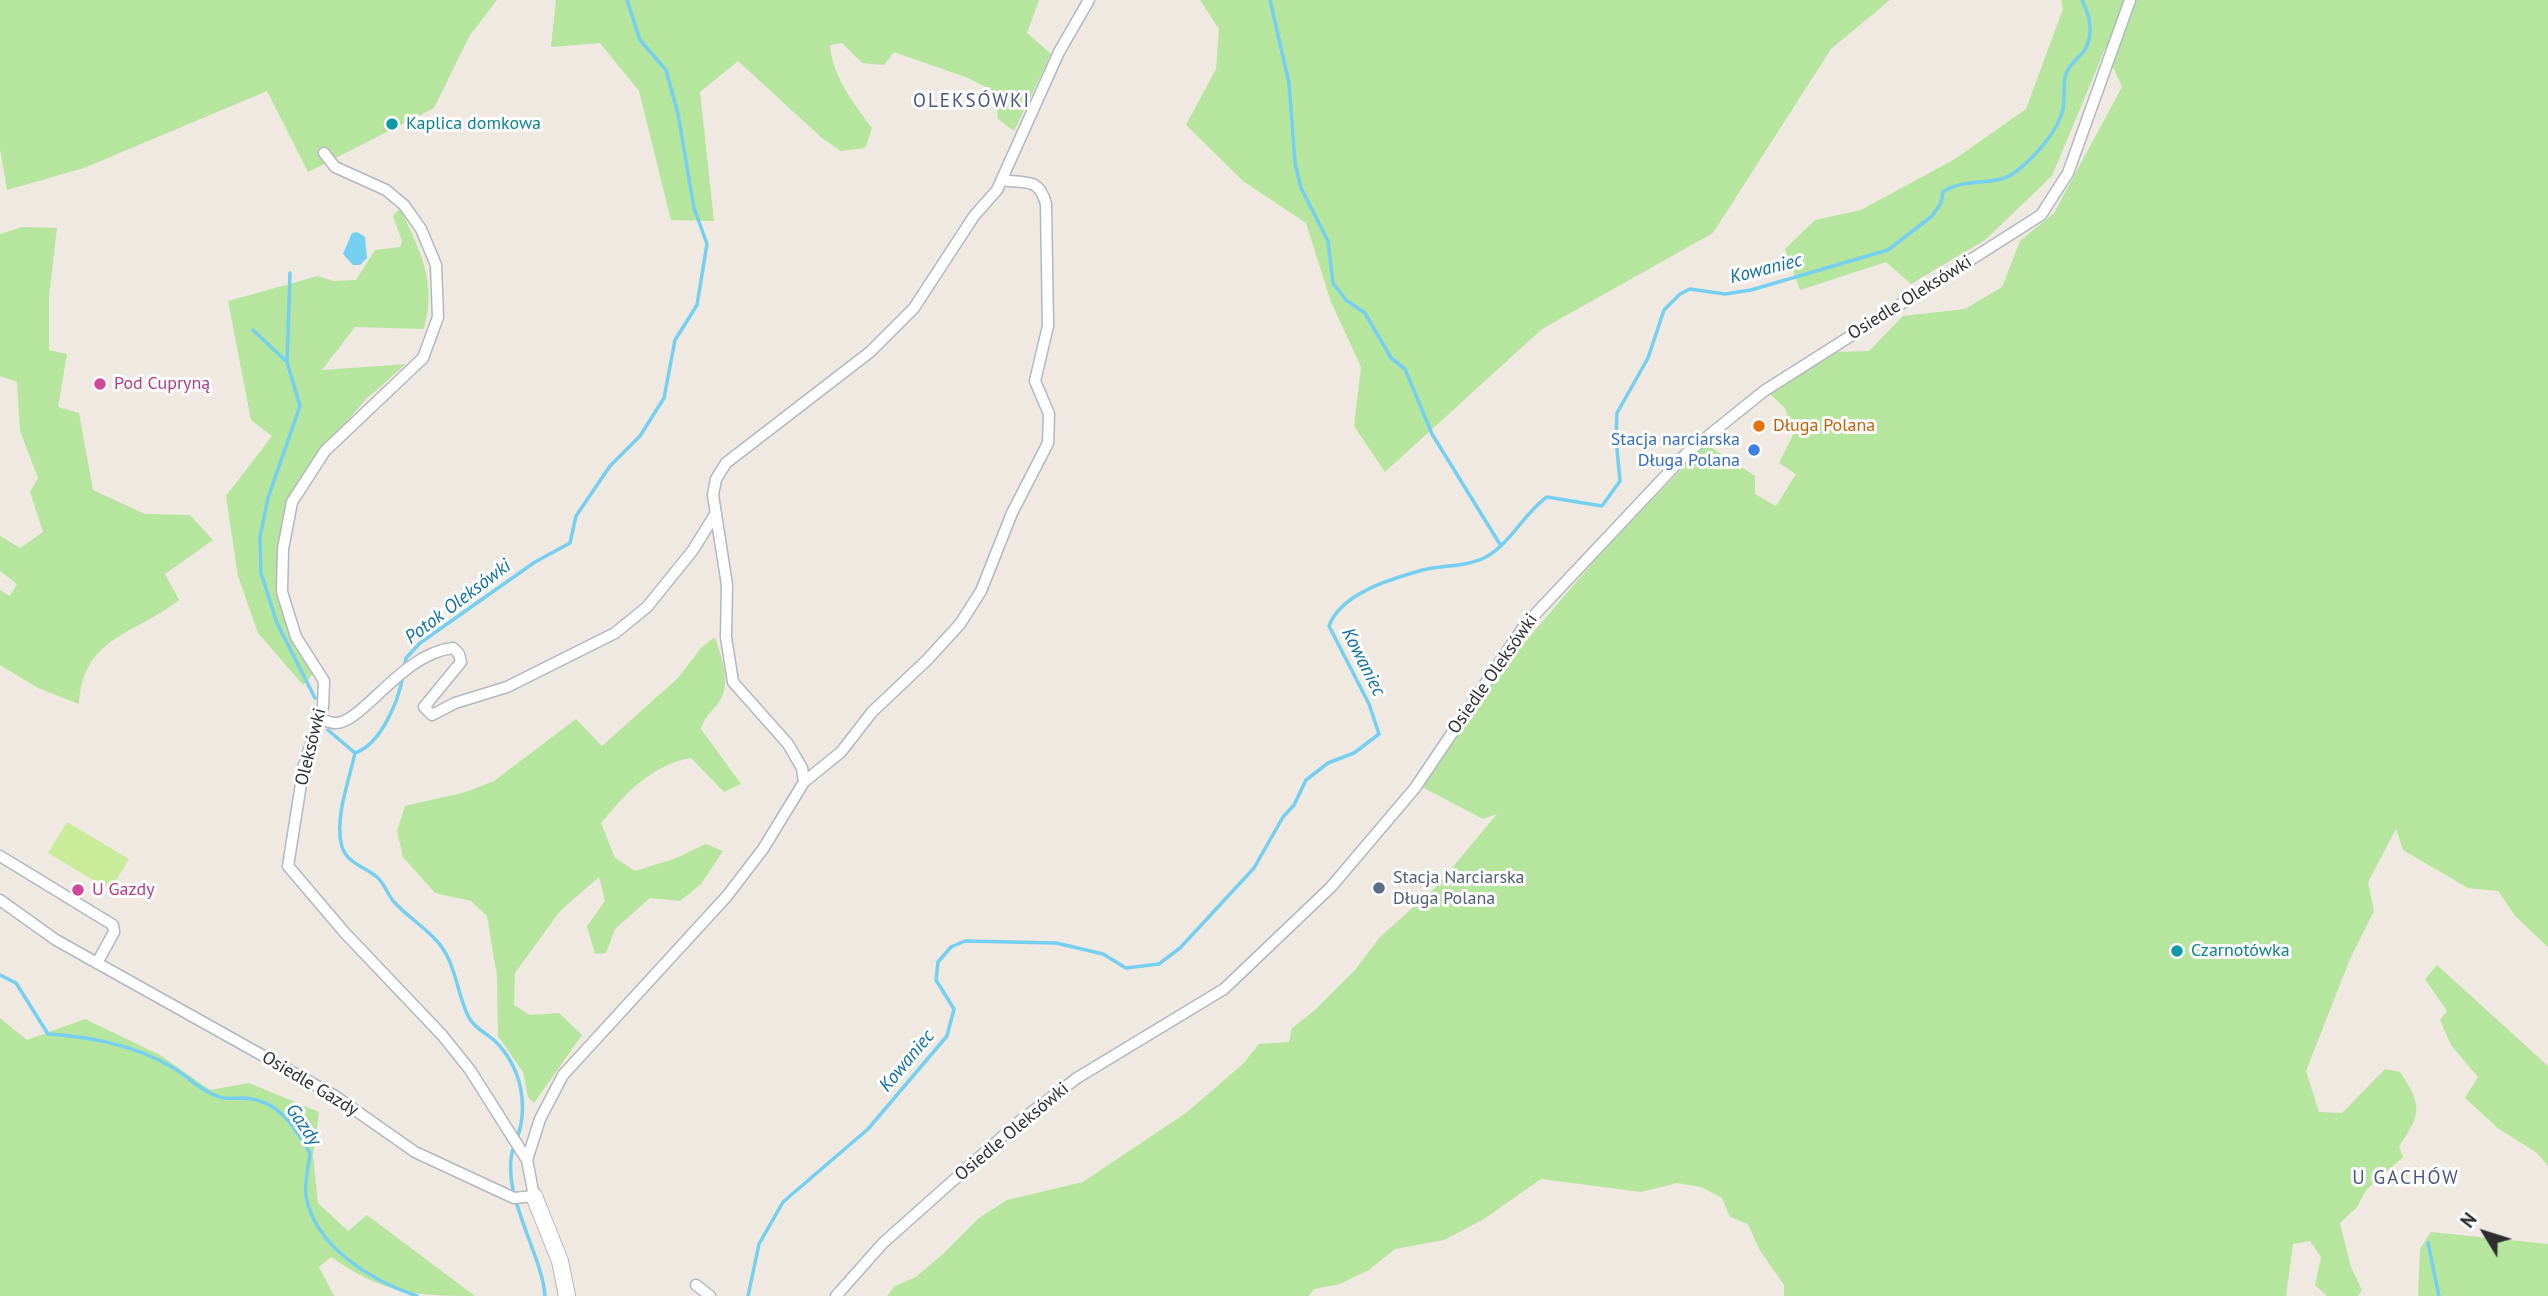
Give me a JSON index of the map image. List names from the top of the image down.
{
  "streets": {
    "street": ["Osiedle Oleksówki", "Oleksówki", "Osiedle Gazdy"]
  },
  "crossings": [
    ["Oleksówki", "Osiedle Gazdy"]
  ],
  "districts": ["OLEKSÓWKI", "U GACHÓW"],
  "water": ["Kowaniec", "Potok Oleksówki", "Gazdy"],
  "places": [
    "Kaplica domkowa",
    "Pod Cupryną",
    "Długa Polana",
    "Stacja narciarska Długa Polana",
    "Stacja Narciarska Długa Polana",
    "U Gazdy",
    "Czarnotówka"
  ],
  "north": "top left"
}
